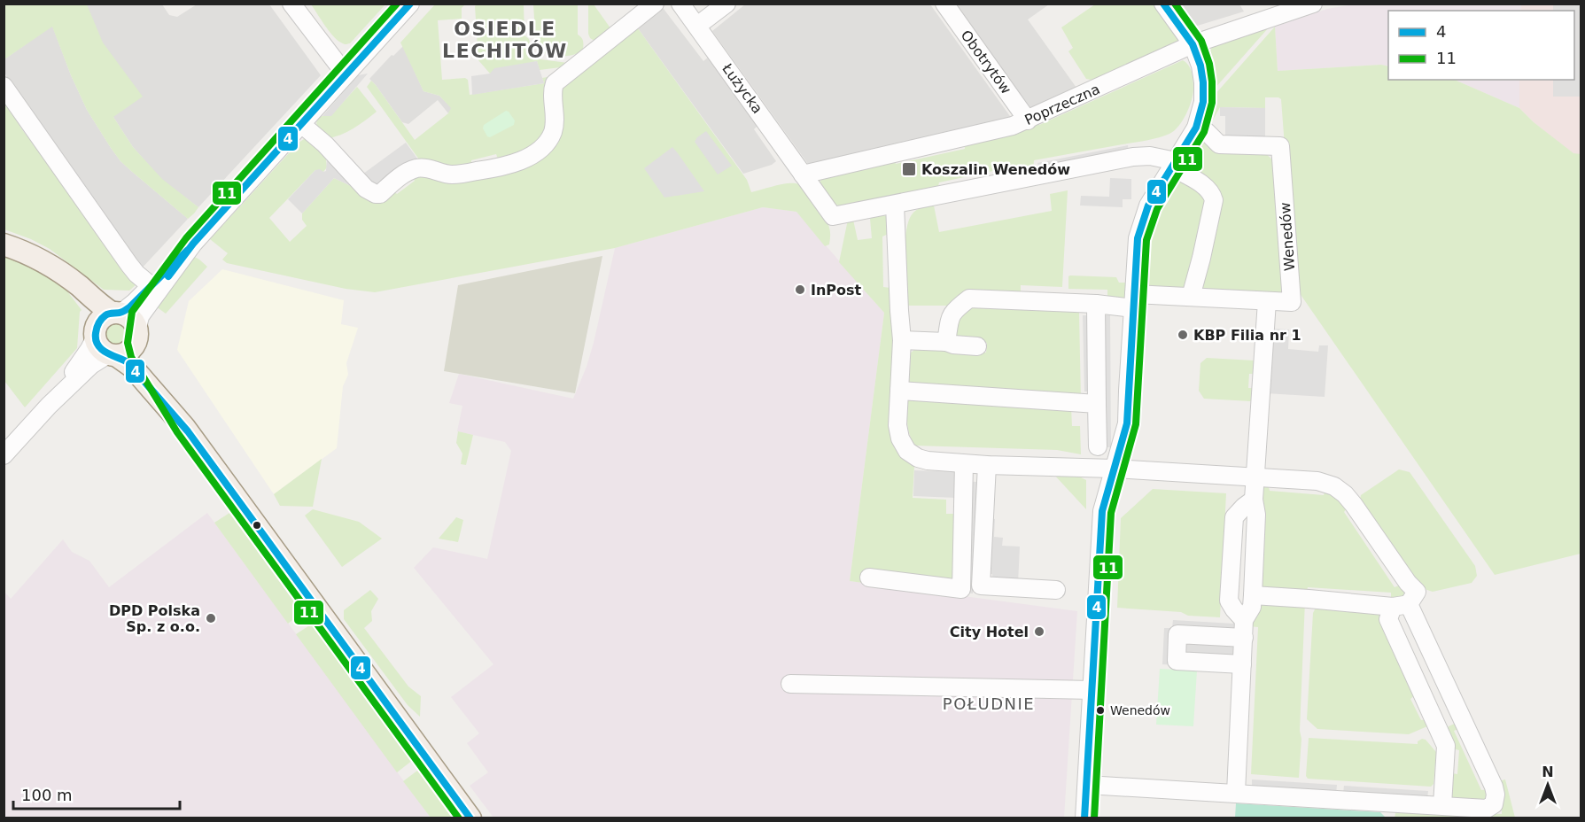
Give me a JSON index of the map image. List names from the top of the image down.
{
  "streets": {
    "street": [
      "Obotrytów",
      "Łużycka",
      "Poprzeczna",
      "Wenedów"
    ]
  },
  "crossings": [
    ["Obotrytów", "Poprzeczna"],
    ["Łużycka", "Poprzeczna"]
  ],
  "districts": ["OSIEDLE LECHITÓW", "POŁUDNIE"],
  "places": {
    "transit": ["Koszalin Wenedów"],
    "other": [
      "InPost",
      "KBP Filia nr 1",
      "DPD Polska Sp. z o.o.",
      "City Hotel",
      "Wenedów"
    ]
  },
  "lines": ["transit line 4", "transit line 11"],
  "legend": ["4", "11"],
  "scale_bar": "100 m",
  "north": "top"
}
